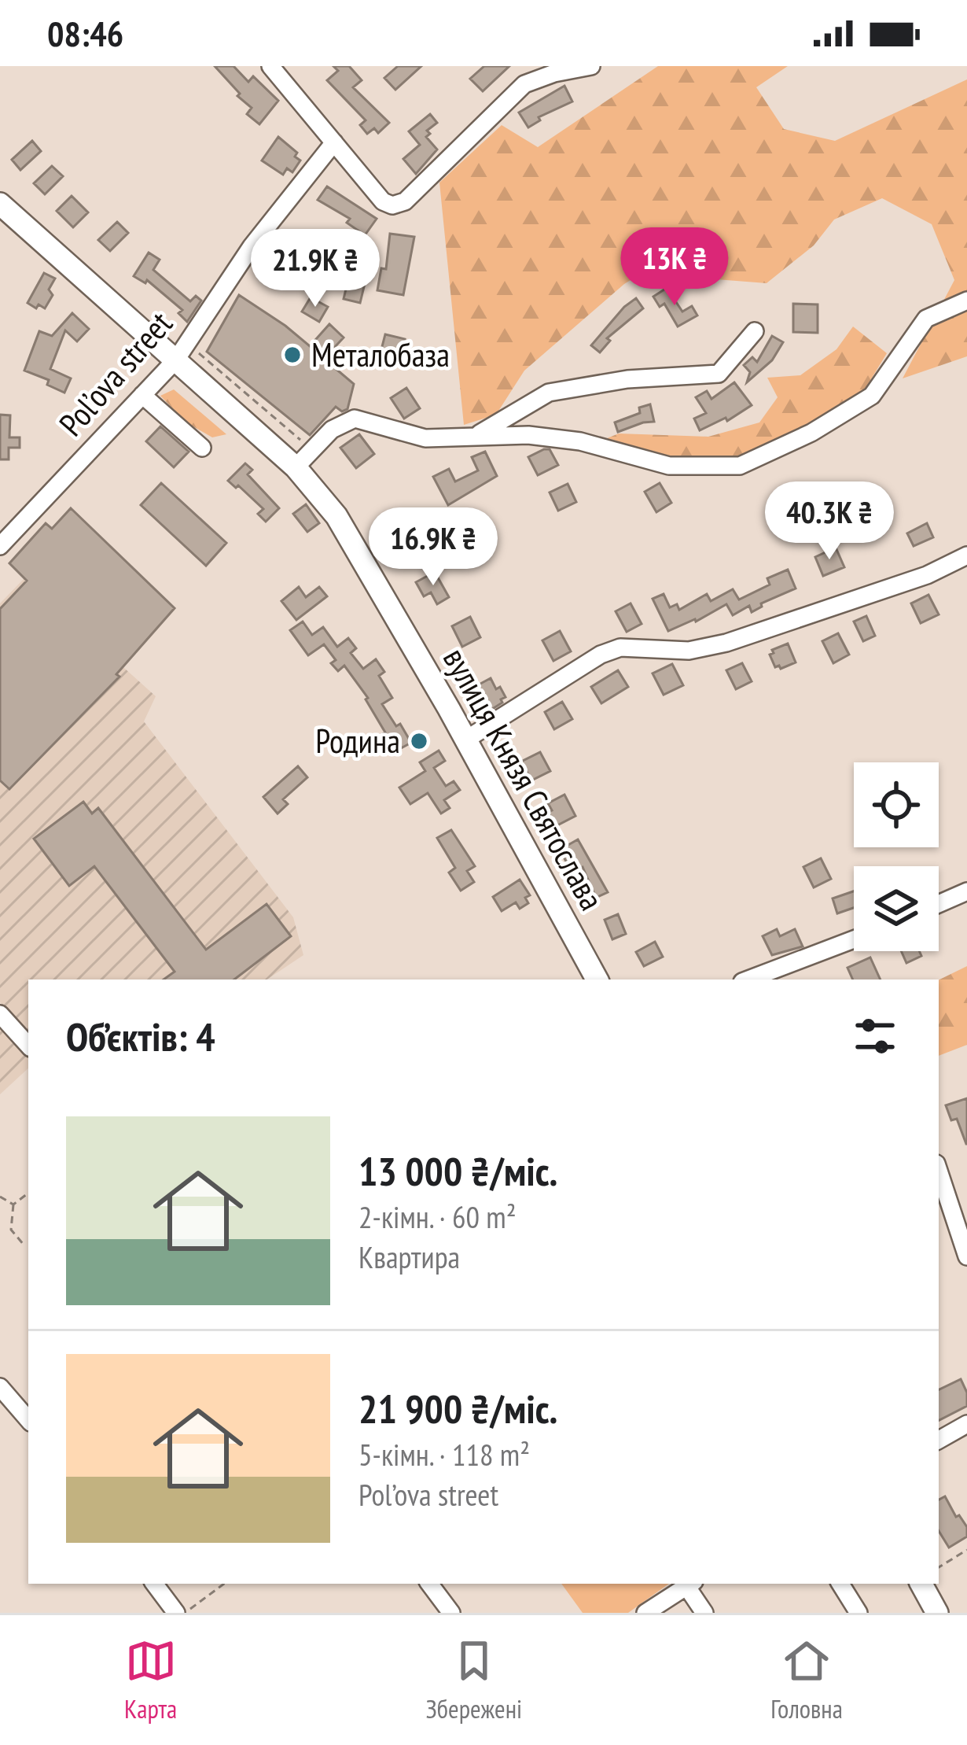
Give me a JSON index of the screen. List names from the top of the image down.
{
  "streets": {
    "main road": ["вулиця Князя Святослава"],
    "street": ["Pol’ova street"]
  },
  "crossings": [
    ["Pol’ova street", "вулиця Князя Святослава"]
  ],
  "places": ["Металобаза", "Родина"],
  "page": {
    "status": "08:46",
    "price": [
      "13K ₴",
      "21.9K ₴",
      "40.3K ₴",
      "16.9K ₴"
    ],
    "heading": "Об’єктів: 4",
    "list": [
      {
        "name": "13 000 ₴/міс.",
        "note": "2-кімн. · 60 m² · Квартира"
      },
      {
        "name": "21 900 ₴/міс.",
        "note": "5-кімн. · 118 m² · Pol’ova street"
      }
    ],
    "tabs": ["Карта", "Збережені", "Головна"]
  }
}
